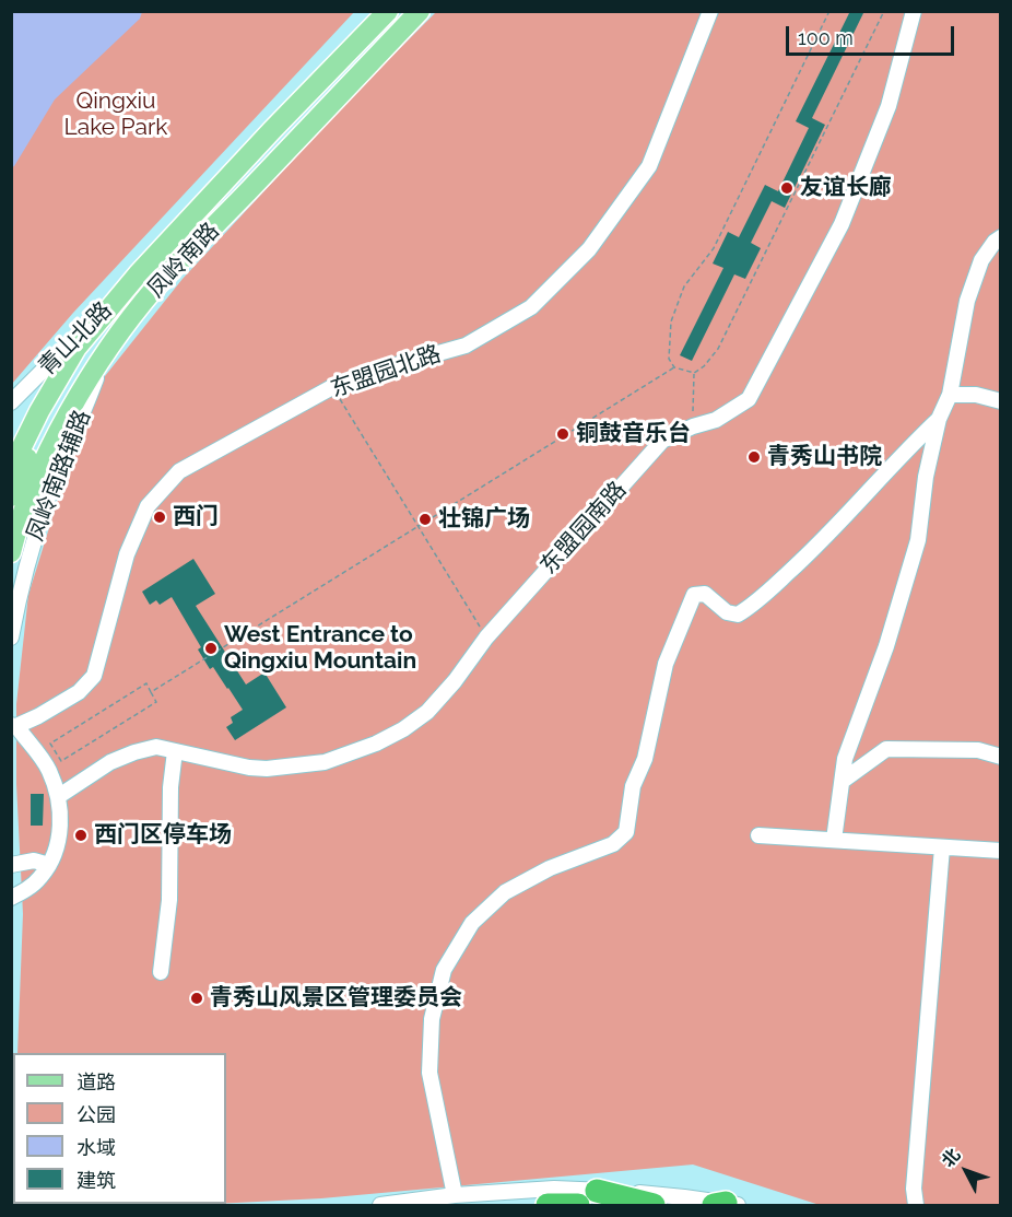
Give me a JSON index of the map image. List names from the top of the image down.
{
  "streets": {
    "main road": ["凤岭南路"],
    "street": [
      "青山北路",
      "东盟园北路",
      "凤岭南路辅路",
      "东盟园南路"
    ]
  },
  "crossings": [
    ["凤岭南路", "青山北路"],
    ["凤岭南路", "凤岭南路辅路"],
    ["青山北路", "凤岭南路辅路"]
  ],
  "parks": ["Qingxiu Lake Park"],
  "places": [
    "友谊长廊",
    "铜鼓音乐台",
    "青秀山书院",
    "西门",
    "壮锦广场",
    "West Entrance to Qingxiu Mountain",
    "西门区停车场",
    "青秀山风景区管理委员会"
  ],
  "legend": [
    "道路",
    "公园",
    "水域",
    "建筑"
  ],
  "scale_bar": "100 m",
  "north": "top left"
}
